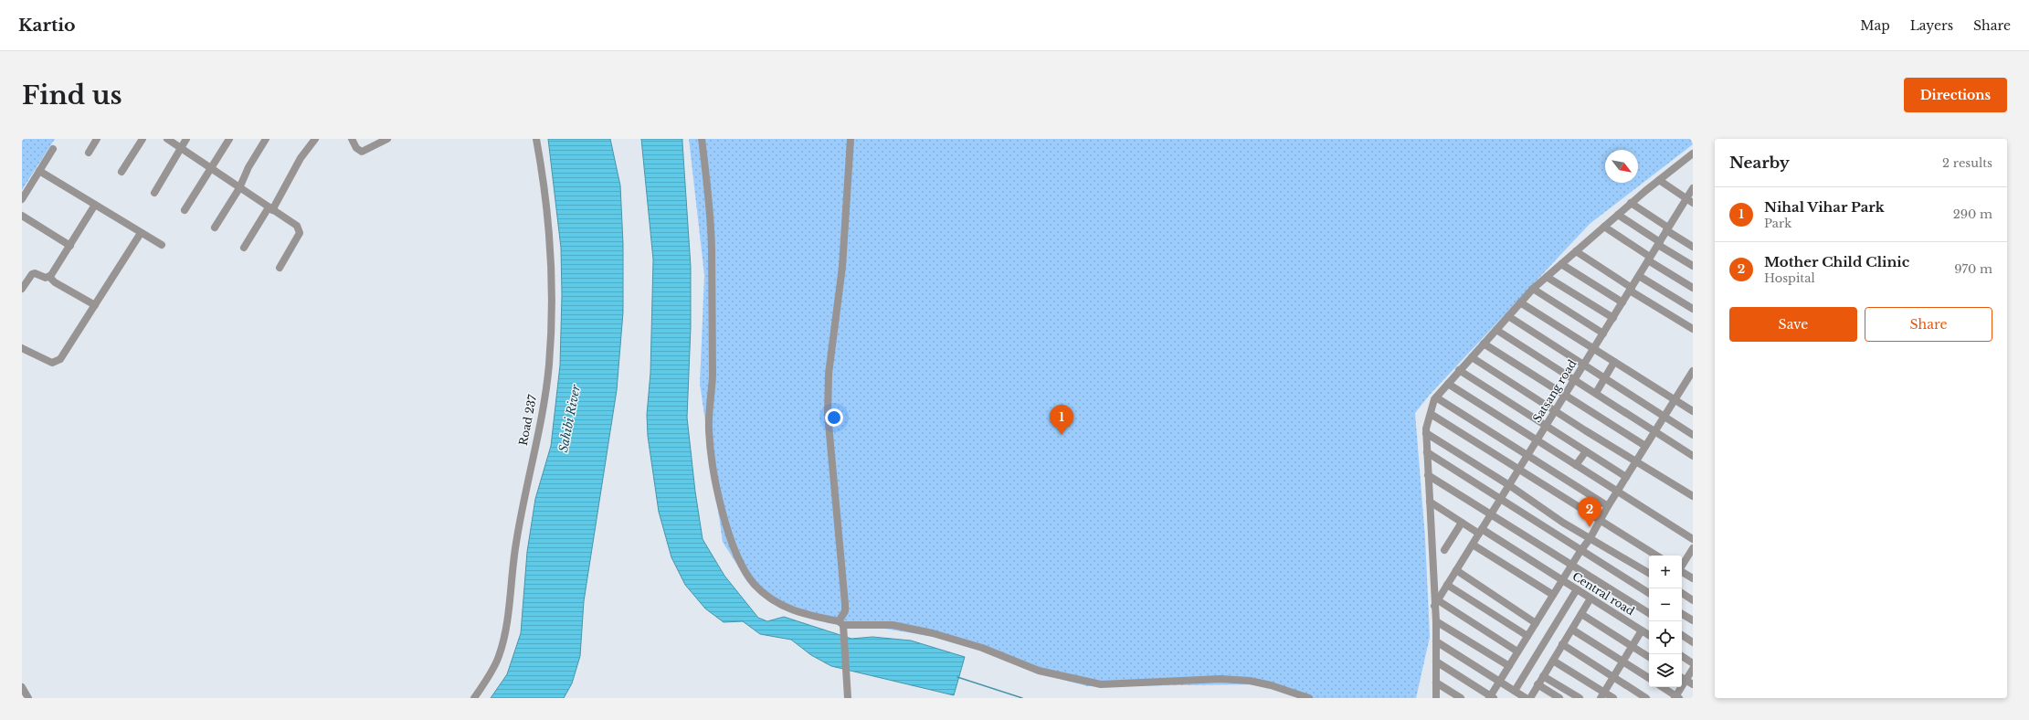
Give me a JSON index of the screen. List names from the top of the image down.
{
  "streets": {
    "street": ["Satsang road", "Road 237", "Central road"]
  },
  "crossings": [
    ["Satsang road", "Central road"]
  ],
  "water": ["Sahibi River"],
  "north": "bottom right",
  "page": {
    "header": "Kartio",
    "nav": ["Map", "Layers", "Share"],
    "buttons": [
      "Directions",
      ["Save", "Share"]
    ],
    "title": "Find us",
    "heading": ["Nearby", "2 results"],
    "list": [
      {
        "mark": "1",
        "name": "Nihal Vihar Park",
        "note": "Park",
        "value": "290 m"
      },
      {
        "mark": "2",
        "name": "Mother Child Clinic",
        "note": "Hospital",
        "value": "970 m"
      }
    ],
    "pins": ["1", "2"],
    "map_buttons": ["+", "−"]
  }
}
